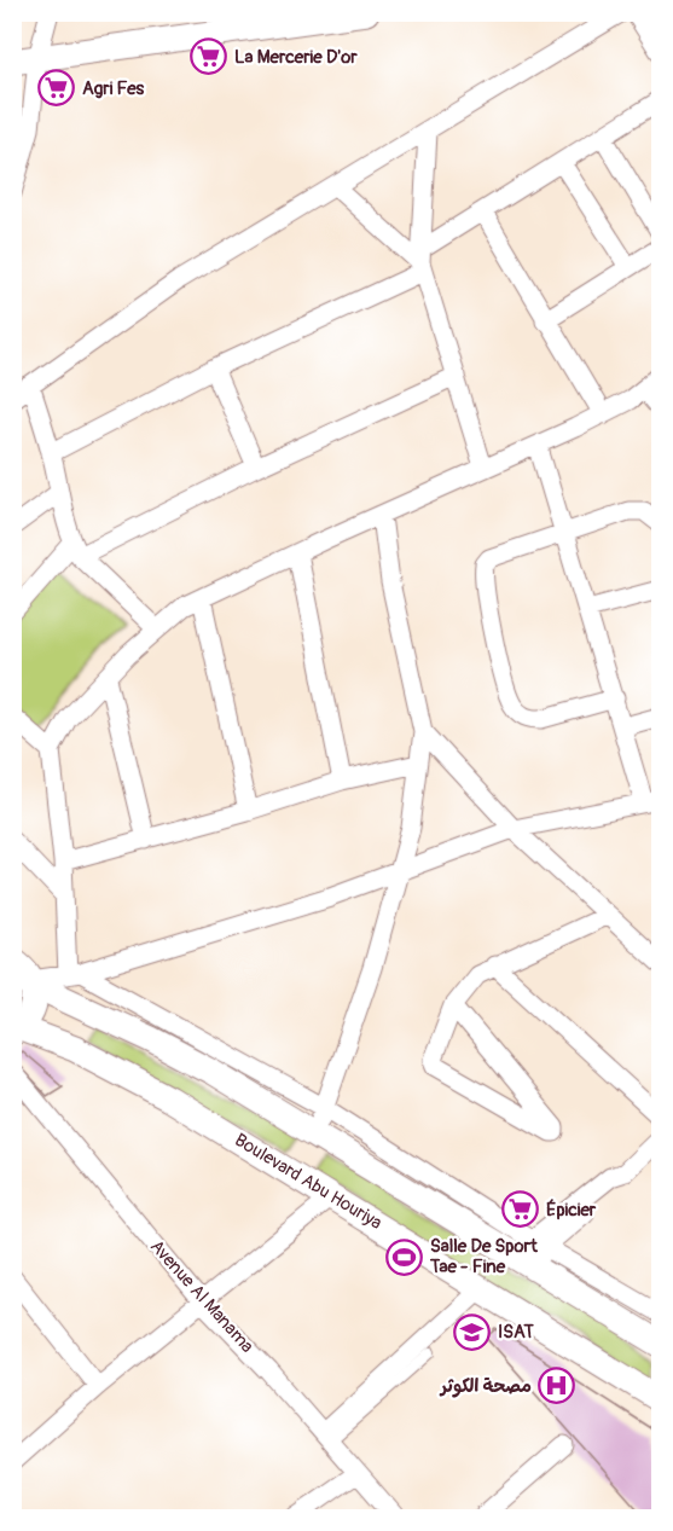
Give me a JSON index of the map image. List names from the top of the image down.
{
  "streets": {
    "main road": ["Boulevard Abu Houriya"],
    "street": ["Avenue Al Manama"]
  },
  "places": {
    "supermarket": ["La Mercerie D'or", "Agri Fes", "Épicier"],
    "sports": ["Salle De Sport Tae - Fine"],
    "school or university": ["ISAT"],
    "hospital": ["مصحة الكوثر"]
  }
}
